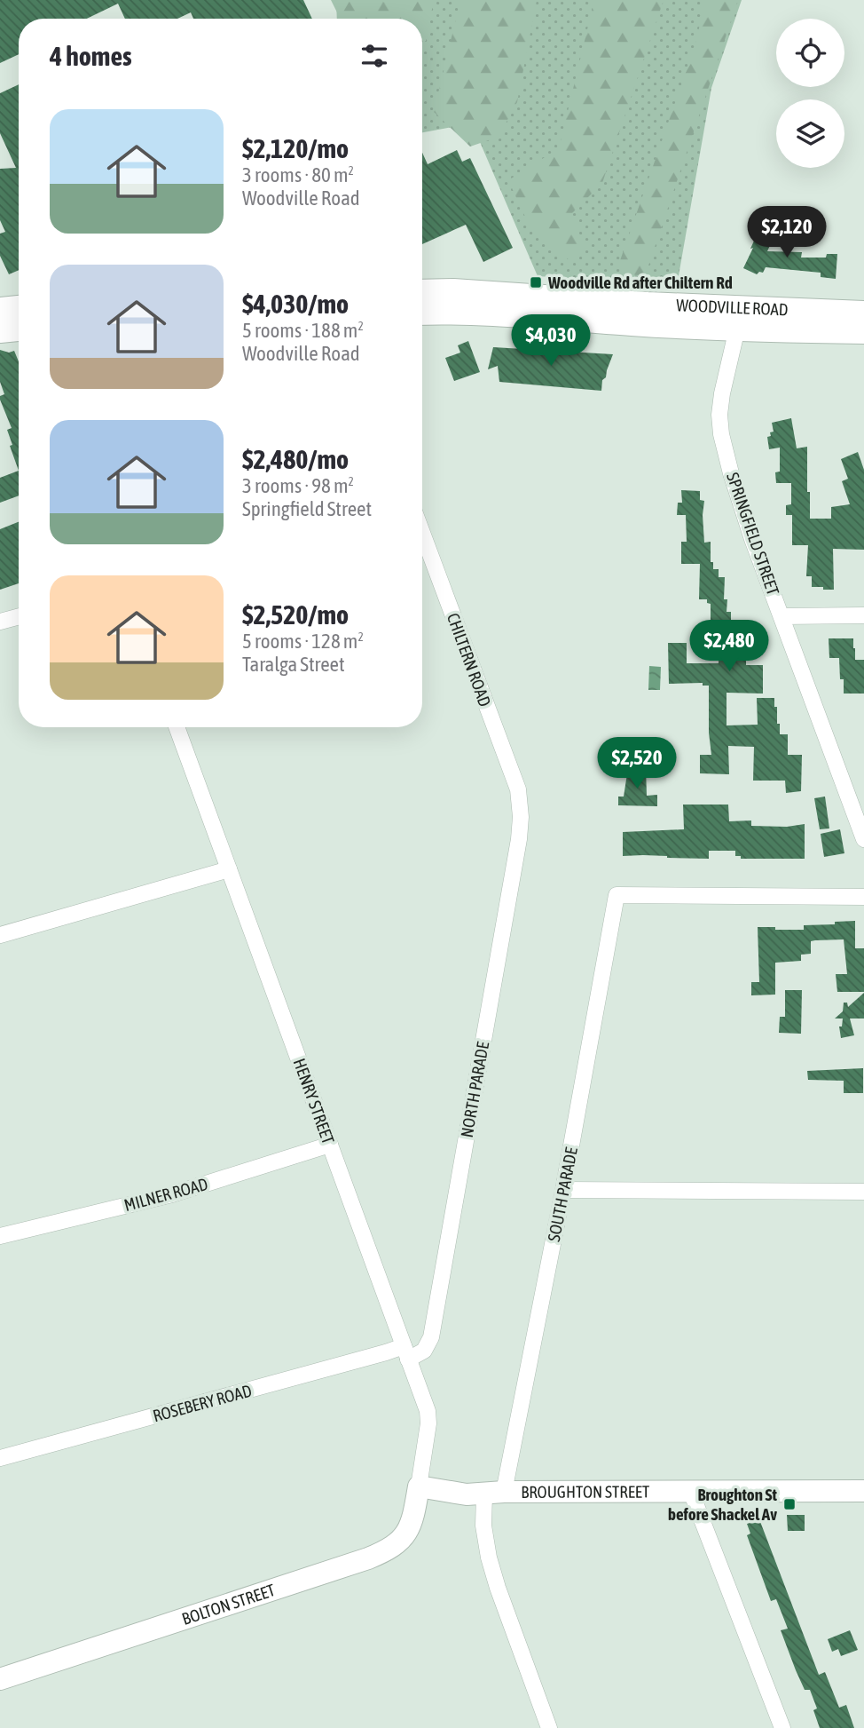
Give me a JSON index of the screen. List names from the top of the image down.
{
  "streets": {
    "main road": ["WOODVILLE ROAD"],
    "street": [
      "SPRINGFIELD STREET",
      "CHILTERN ROAD",
      "NORTH PARADE",
      "HENRY STREET",
      "MILNER ROAD",
      "SOUTH PARADE",
      "ROSEBERY ROAD",
      "BROUGHTON STREET",
      "BOLTON STREET"
    ]
  },
  "crossings": [
    ["WOODVILLE ROAD", "SPRINGFIELD STREET"],
    ["CHILTERN ROAD", "NORTH PARADE"],
    ["NORTH PARADE", "HENRY STREET"],
    ["NORTH PARADE", "ROSEBERY ROAD"],
    ["HENRY STREET", "MILNER ROAD"],
    ["HENRY STREET", "ROSEBERY ROAD"],
    ["HENRY STREET", "BROUGHTON STREET"],
    ["HENRY STREET", "BOLTON STREET"],
    ["SOUTH PARADE", "BROUGHTON STREET"],
    ["BROUGHTON STREET", "BOLTON STREET"]
  ],
  "places": {
    "transit": ["Woodville Rd after Chiltern Rd", "Broughton St before Shackel Av"]
  },
  "page": {
    "heading": "4 homes",
    "list": [
      {
        "name": "$2,120/mo",
        "note": "3 rooms · 80 m² · Woodville Road"
      },
      {
        "name": "$4,030/mo",
        "note": "5 rooms · 188 m² · Woodville Road"
      },
      {
        "name": "$2,480/mo",
        "note": "3 rooms · 98 m² · Springfield Street"
      },
      {
        "name": "$2,520/mo",
        "note": "5 rooms · 128 m² · Taralga Street"
      }
    ],
    "price": [
      "$2,120",
      "$4,030",
      "$2,480",
      "$2,520"
    ]
  }
}
